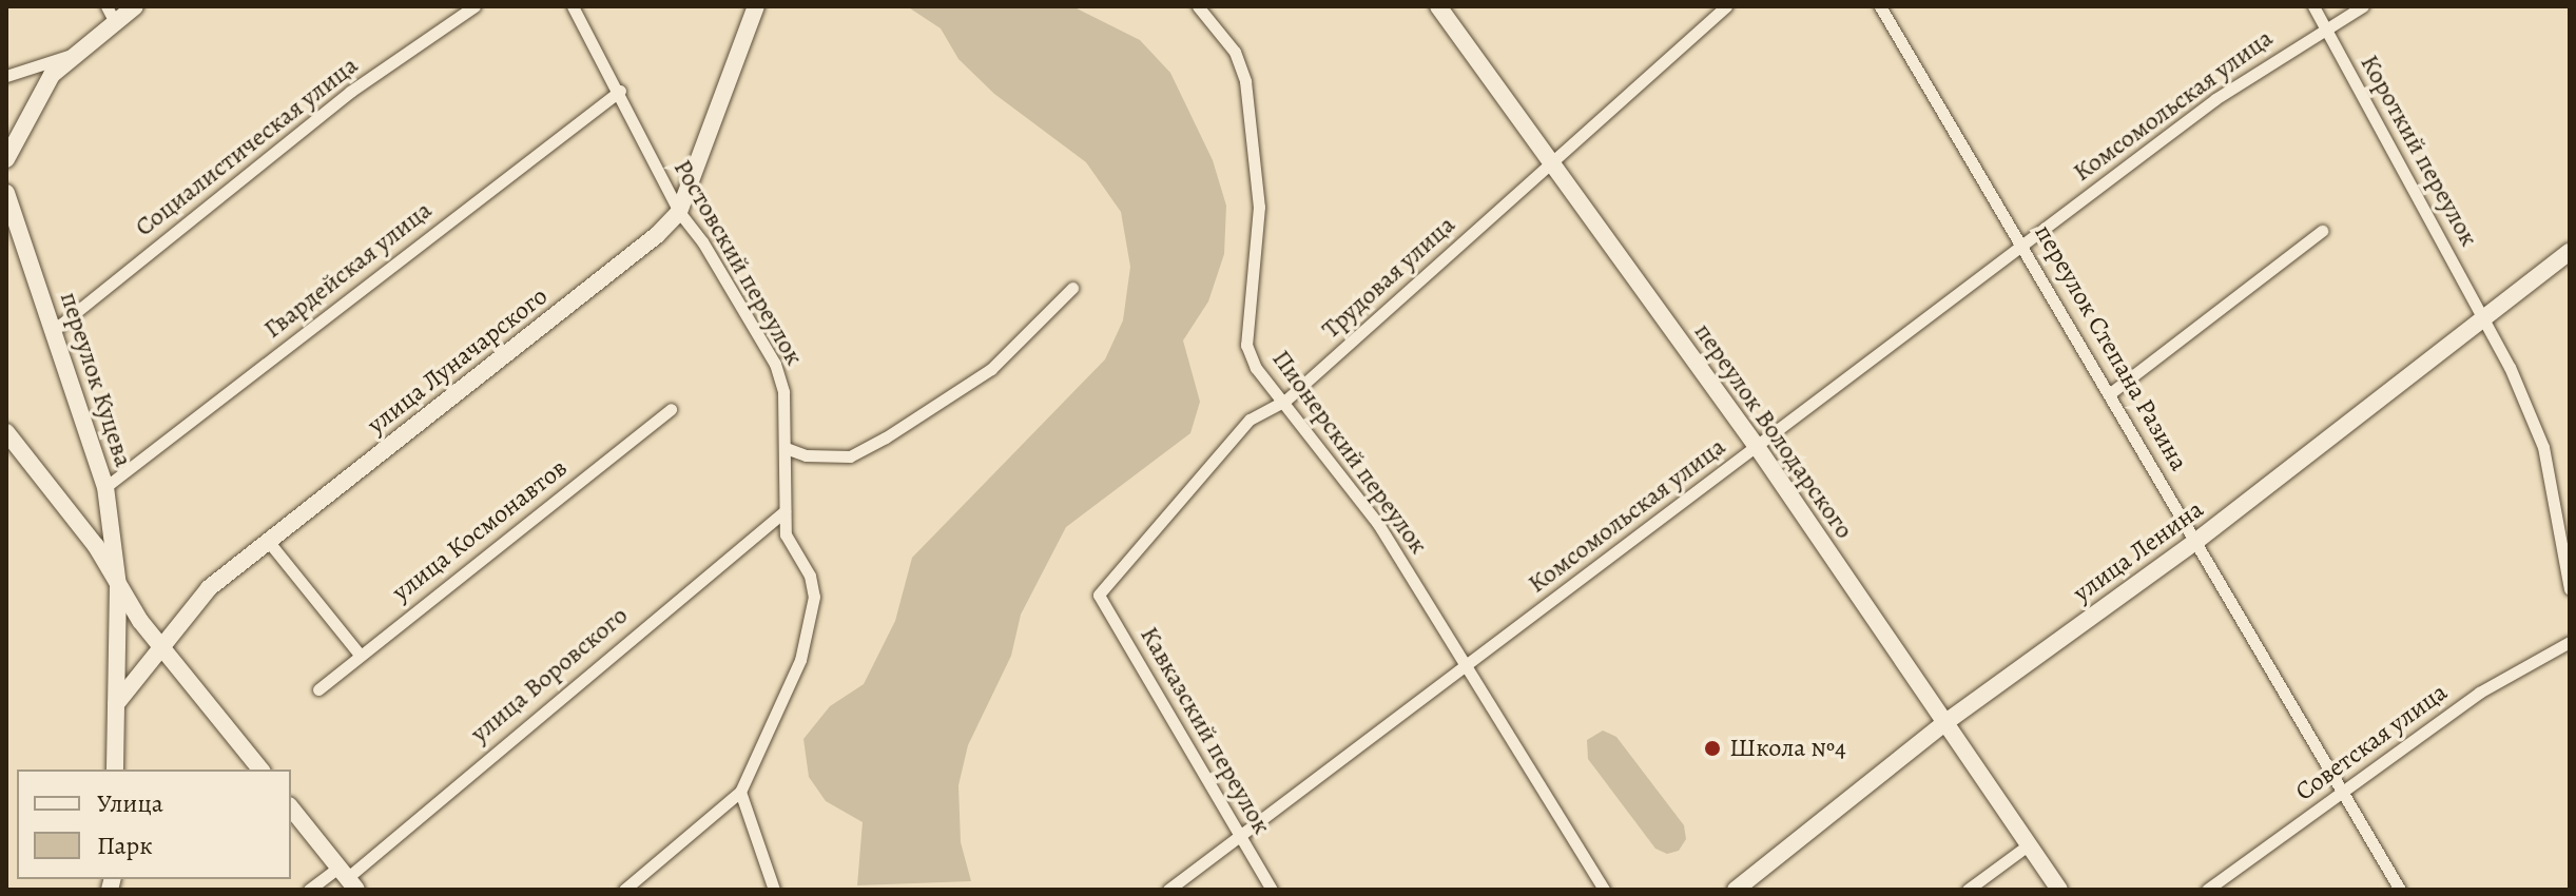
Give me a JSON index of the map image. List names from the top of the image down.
{
  "streets": {
    "street": [
      "Комсомольская улица",
      "Социалистическая улица",
      "Короткий переулок",
      "Ростовский переулок",
      "Гвардейская улица",
      "Трудовая улица",
      "переулок Степана Разина",
      "улица Луначарского",
      "переулок Куцева",
      "переулок Володарского",
      "Пионерский переулок",
      "улица Космонавтов",
      "улица Ленина",
      "улица Воровского",
      "Кавказский переулок",
      "Советская улица"
    ]
  },
  "crossings": [
    ["Комсомольская улица", "Короткий переулок"],
    ["Комсомольская улица", "переулок Степана Разина"],
    ["Комсомольская улица", "переулок Володарского"],
    ["Комсомольская улица", "Пионерский переулок"],
    ["Комсомольская улица", "Кавказский переулок"],
    ["Социалистическая улица", "переулок Куцева"],
    ["Короткий переулок", "улица Ленина"],
    ["Ростовский переулок", "Гвардейская улица"],
    ["Ростовский переулок", "улица Луначарского"],
    ["Ростовский переулок", "улица Воровского"],
    ["Гвардейская улица", "переулок Куцева"],
    ["Трудовая улица", "переулок Володарского"],
    ["Трудовая улица", "Пионерский переулок"],
    ["Трудовая улица", "Кавказский переулок"],
    ["переулок Степана Разина", "улица Ленина"],
    ["переулок Степана Разина", "Советская улица"],
    ["улица Луначарского", "переулок Куцева"],
    ["переулок Володарского", "улица Ленина"]
  ],
  "places": ["Школа №4"],
  "legend": ["Улица", "Парк"]
}
